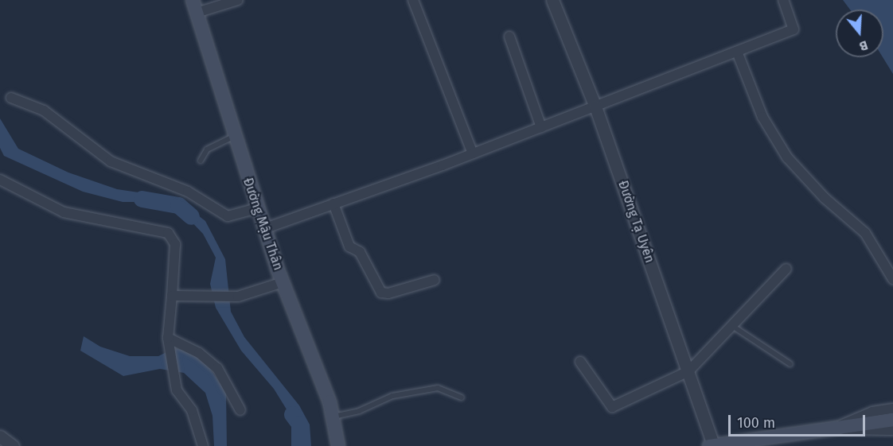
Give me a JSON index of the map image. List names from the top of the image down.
{
  "streets": {
    "main road": ["Đường Mậu Thân"],
    "street": ["Đường Tạ Uyên"]
  },
  "scale_bar": "100 m",
  "north": "bottom"
}
